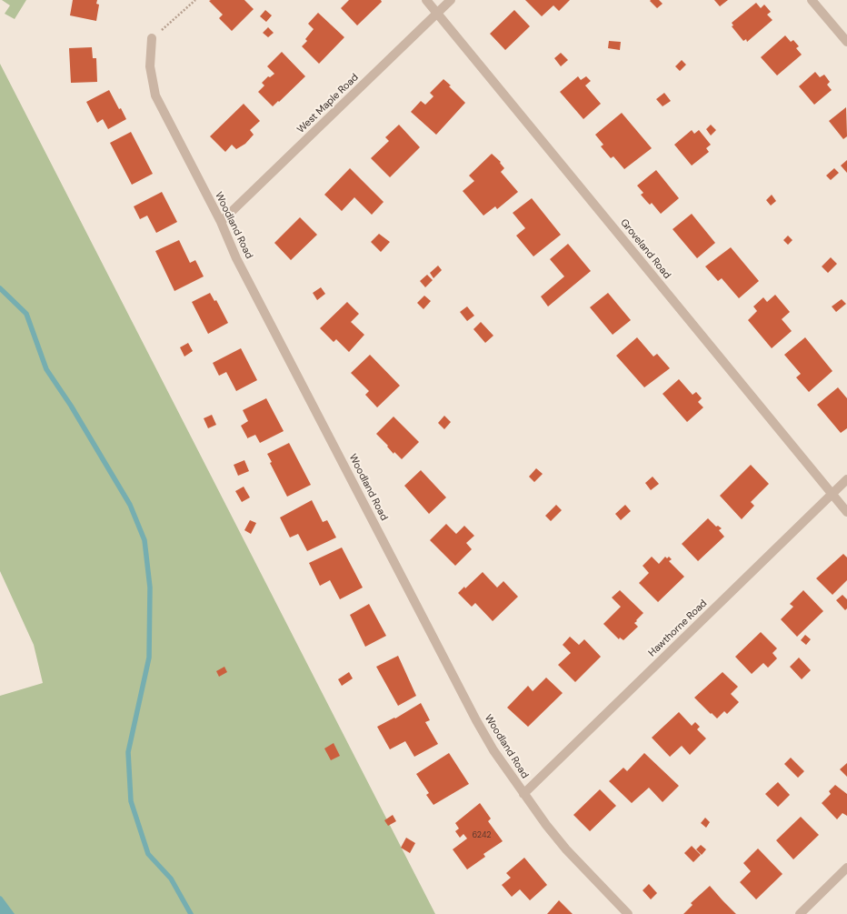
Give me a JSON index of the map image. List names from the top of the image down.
{
  "streets": {
    "street": [
      "West Maple Road",
      "Woodland Road",
      "Groveland Road",
      "Hawthorne Road"
    ]
  },
  "crossings": [
    ["West Maple Road", "Woodland Road"],
    ["West Maple Road", "Groveland Road"],
    ["Woodland Road", "Hawthorne Road"],
    ["Groveland Road", "Hawthorne Road"]
  ],
  "house_numbers": ["6242"]
}
